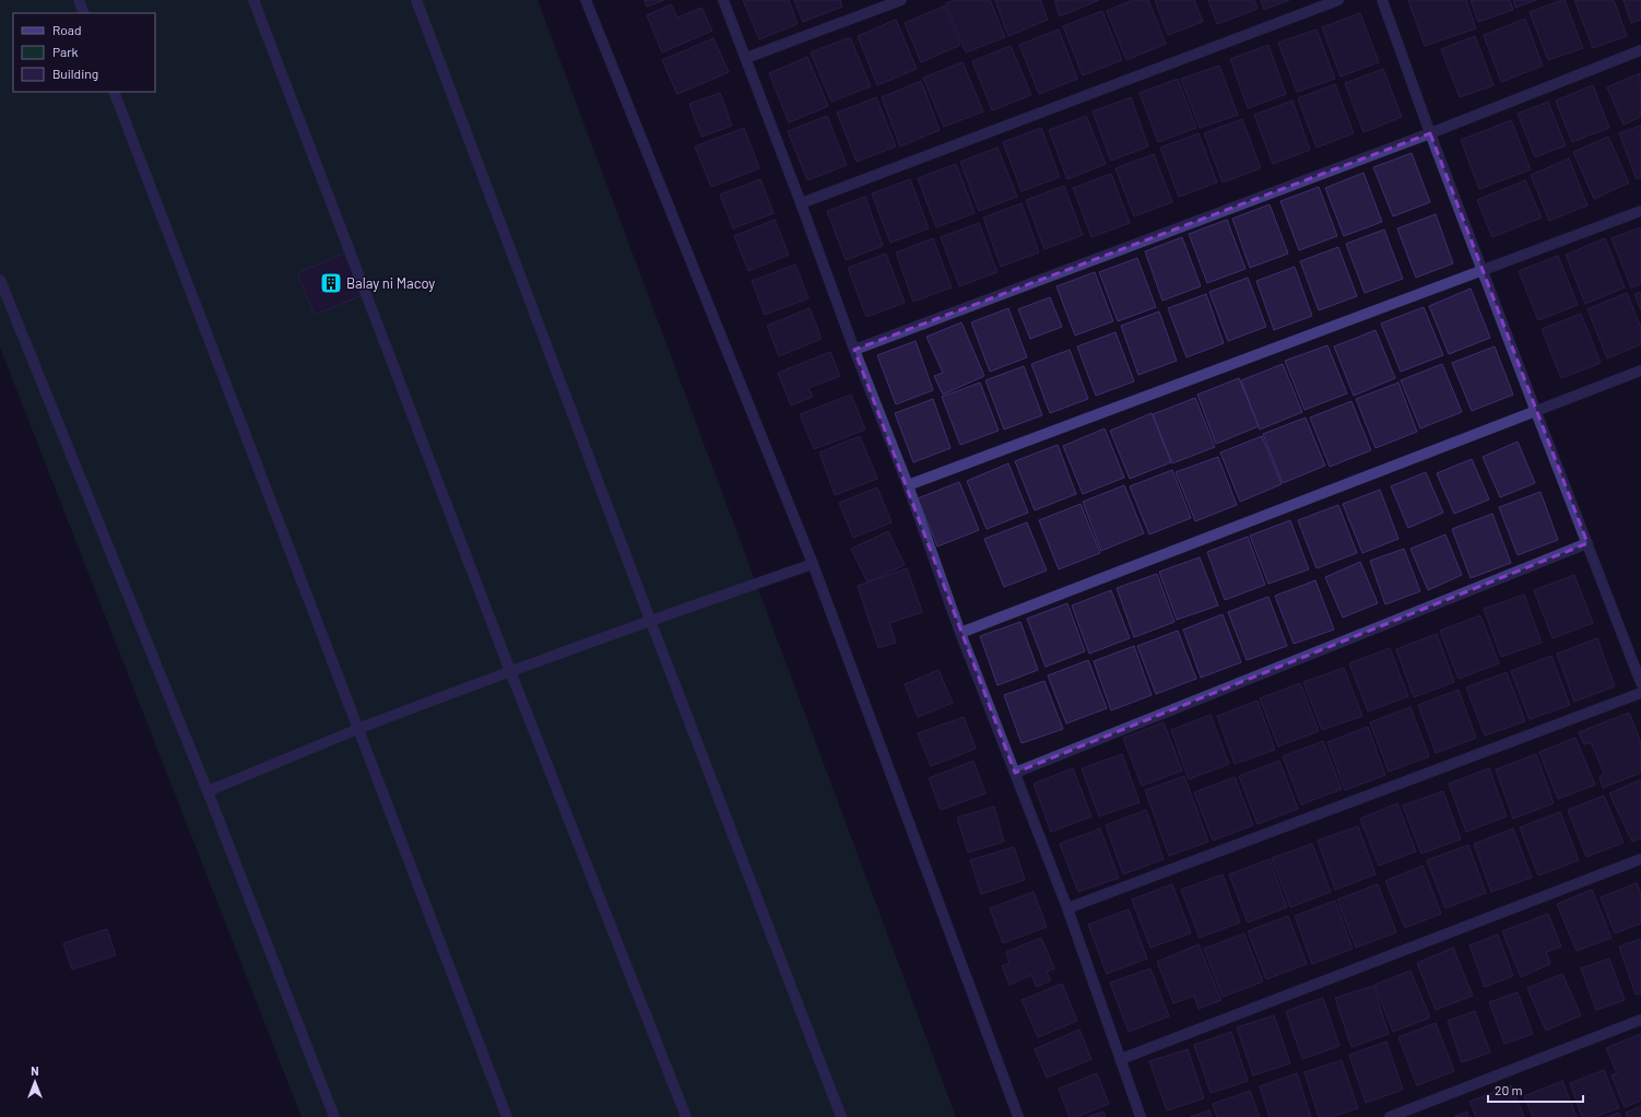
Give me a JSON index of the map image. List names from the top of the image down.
{
  "places": {
    "building": ["Balay ni Macoy"]
  },
  "legend": ["Road", "Park", "Building"],
  "scale_bar": "20 m",
  "north": "top"
}
